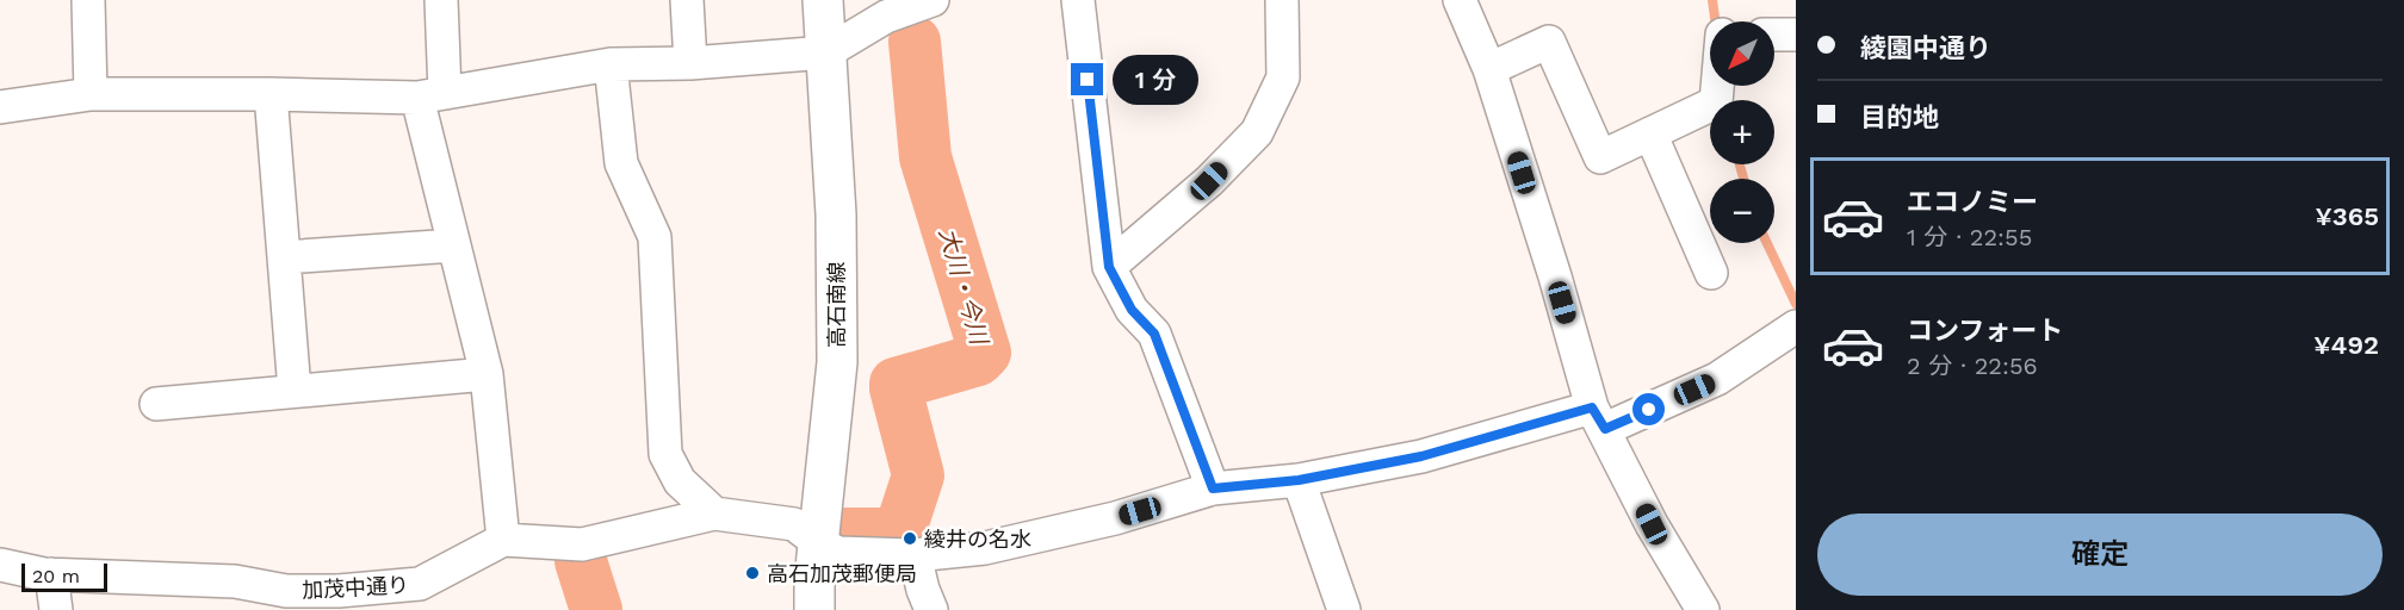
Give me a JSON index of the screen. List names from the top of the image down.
{
  "streets": {
    "street": ["高石南線", "加茂中通り"]
  },
  "water": ["大川・今川"],
  "places": ["綾井の名水", "高石加茂郵便局"],
  "scale_bar": "20 m",
  "north": "bottom left",
  "page": {
    "banner": ["綾園中通り", "目的地"],
    "map_buttons": ["+", "−"],
    "bubble": "1 分",
    "list": [
      {
        "name": "エコノミー",
        "note": "1 分 · 22:55",
        "value": "¥365"
      },
      {
        "name": "コンフォート",
        "note": "2 分 · 22:56",
        "value": "¥492"
      }
    ],
    "buttons": "確定",
    "scale": "20 m"
  }
}
